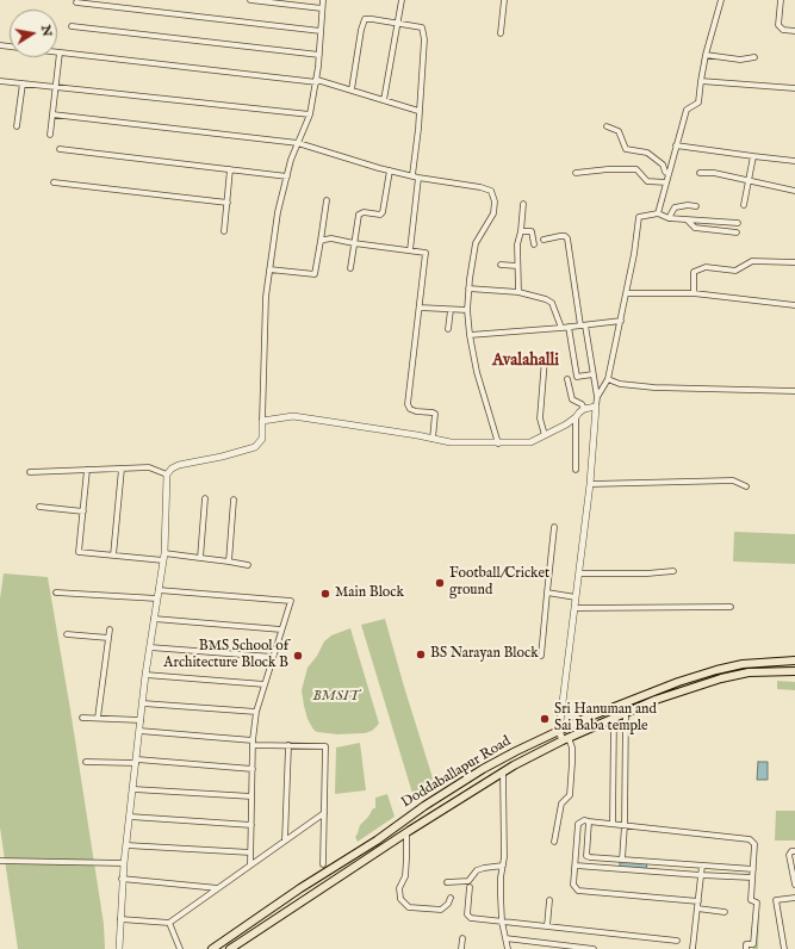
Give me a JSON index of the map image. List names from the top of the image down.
{
  "streets": {
    "main road": ["Doddaballapur Road"]
  },
  "districts": ["Avalahalli"],
  "parks": ["BMSIT"],
  "places": [
    "Football/Cricket ground",
    "Main Block",
    "BS Narayan Block",
    "BMS School of Architecture Block B",
    "Sri Hanuman and Sai Baba temple"
  ],
  "north": "right"
}
